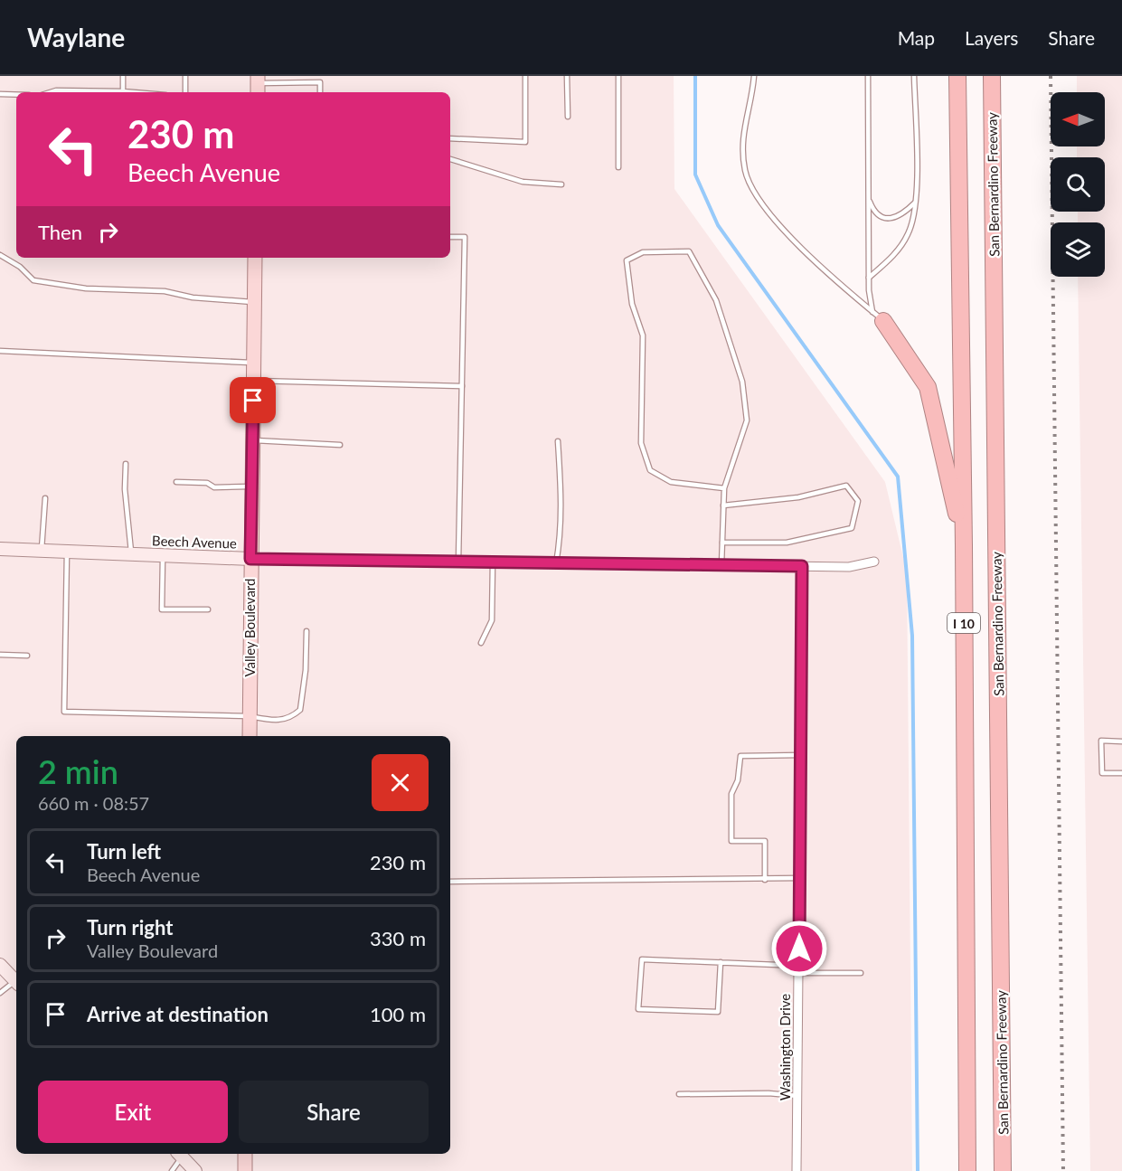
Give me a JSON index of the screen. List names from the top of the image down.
{
  "streets": {
    "highway": ["San Bernardino Freeway", "I 10"],
    "main road": ["Beech Avenue", "Valley Boulevard"],
    "street": ["Washington Drive"]
  },
  "crossings": [
    ["Beech Avenue", "Valley Boulevard"],
    ["Beech Avenue", "Washington Drive"]
  ],
  "north": "left",
  "page": {
    "header": "Waylane",
    "nav": ["Map", "Layers", "Share"],
    "turn": ["230 m", "Beech Avenue"],
    "then": "Then",
    "heading": ["2 min", "660 m · 08:57"],
    "list": [
      {
        "name": "Turn left",
        "note": "Beech Avenue",
        "value": "230 m"
      },
      {
        "name": "Turn right",
        "note": "Valley Boulevard",
        "value": "330 m"
      },
      {
        "name": "Arrive at destination",
        "value": "100 m"
      }
    ],
    "buttons": ["Exit", "Share"]
  }
}
